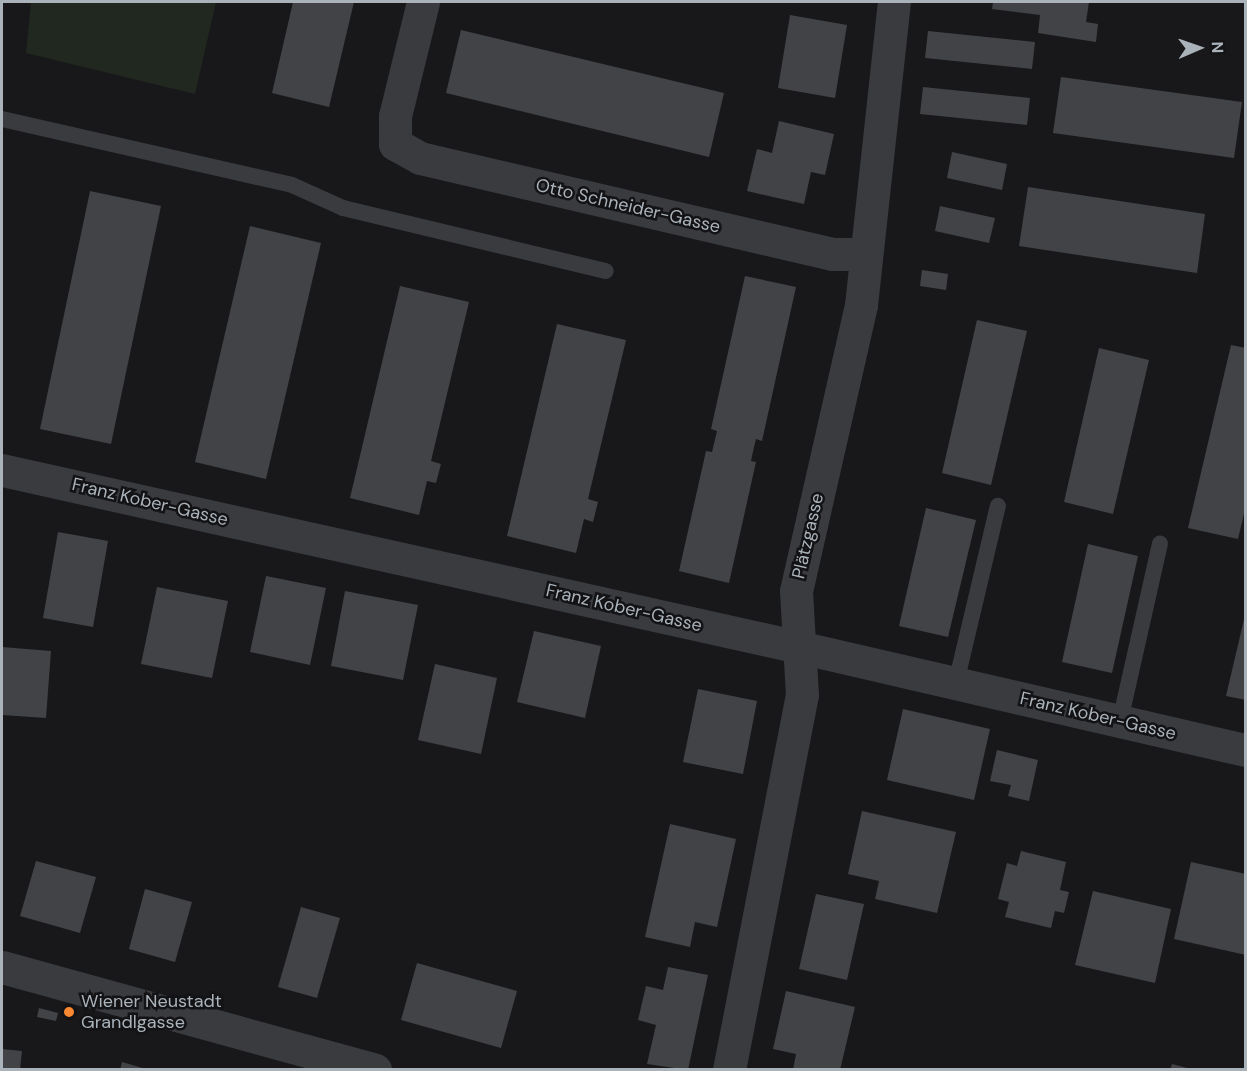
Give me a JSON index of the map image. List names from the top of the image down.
{
  "streets": {
    "street": ["Otto Schneider-Gasse", "Franz Kober-Gasse", "Plätzgasse"]
  },
  "crossings": [
    ["Otto Schneider-Gasse", "Plätzgasse"],
    ["Franz Kober-Gasse", "Plätzgasse"]
  ],
  "places": ["Wiener Neustadt Grandlgasse"],
  "north": "right"
}
